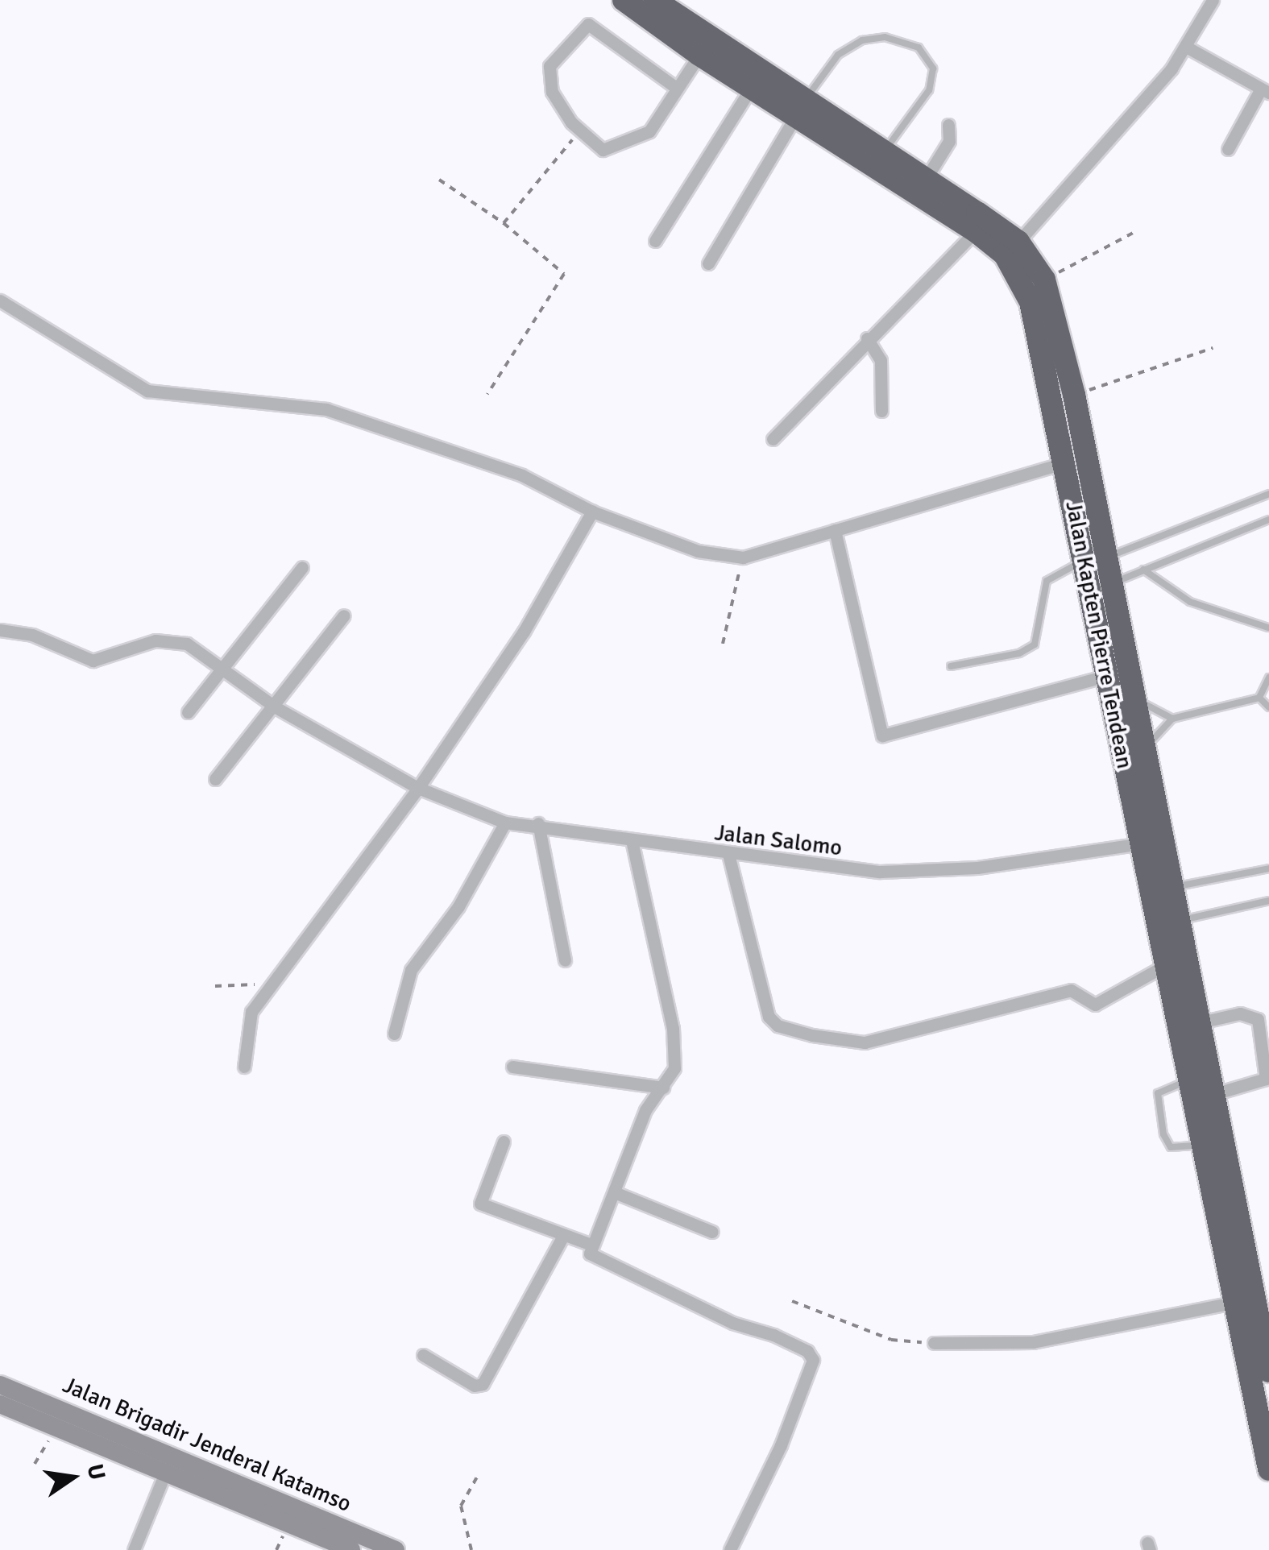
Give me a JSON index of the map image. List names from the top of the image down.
{
  "streets": {
    "highway": ["Jalan Kapten Pierre Tendean"],
    "main road": ["Jalan Brigadir Jenderal Katamso"],
    "street": ["Jalan Salomo"]
  },
  "crossings": [
    ["Jalan Kapten Pierre Tendean", "Jalan Salomo"]
  ],
  "north": "right"
}
